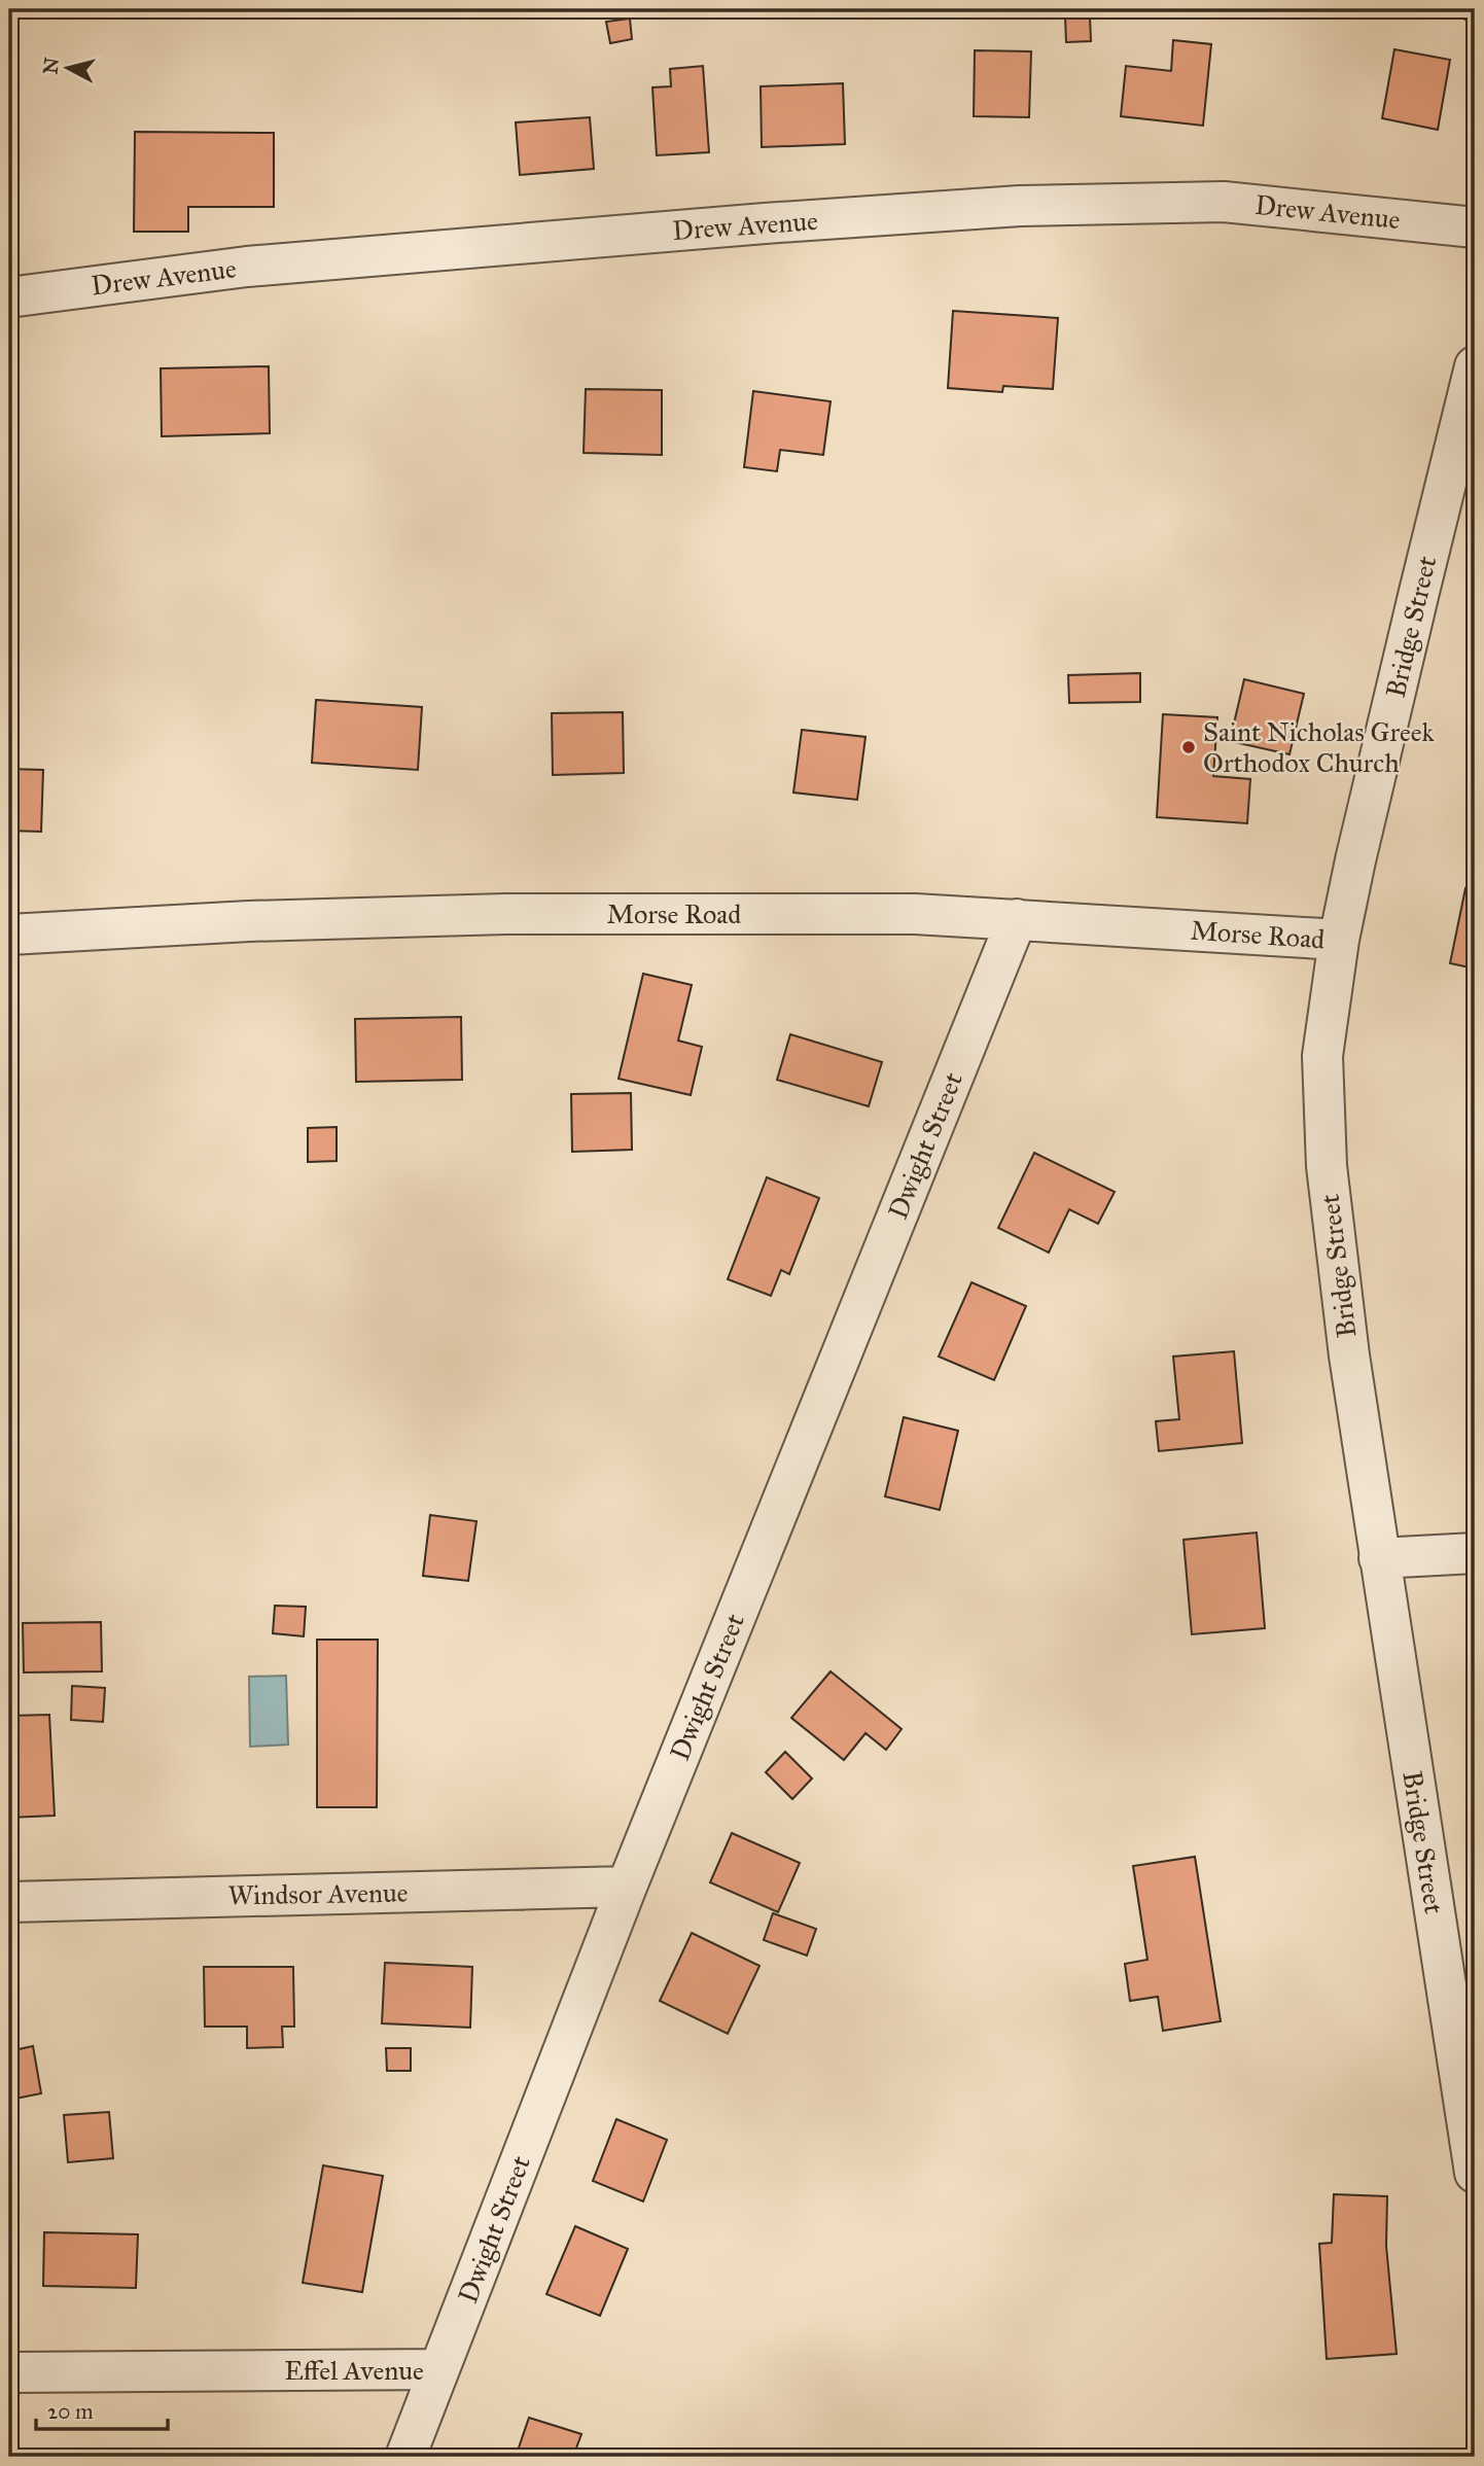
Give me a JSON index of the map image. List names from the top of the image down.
{
  "streets": {
    "street": [
      "Drew Avenue",
      "Bridge Street",
      "Morse Road",
      "Dwight Street",
      "Windsor Avenue",
      "Effel Avenue"
    ]
  },
  "crossings": [
    ["Bridge Street", "Morse Road"],
    ["Morse Road", "Dwight Street"],
    ["Dwight Street", "Windsor Avenue"],
    ["Dwight Street", "Effel Avenue"]
  ],
  "places": ["Saint Nicholas Greek Orthodox Church"],
  "scale_bar": "20 m",
  "north": "left"
}
